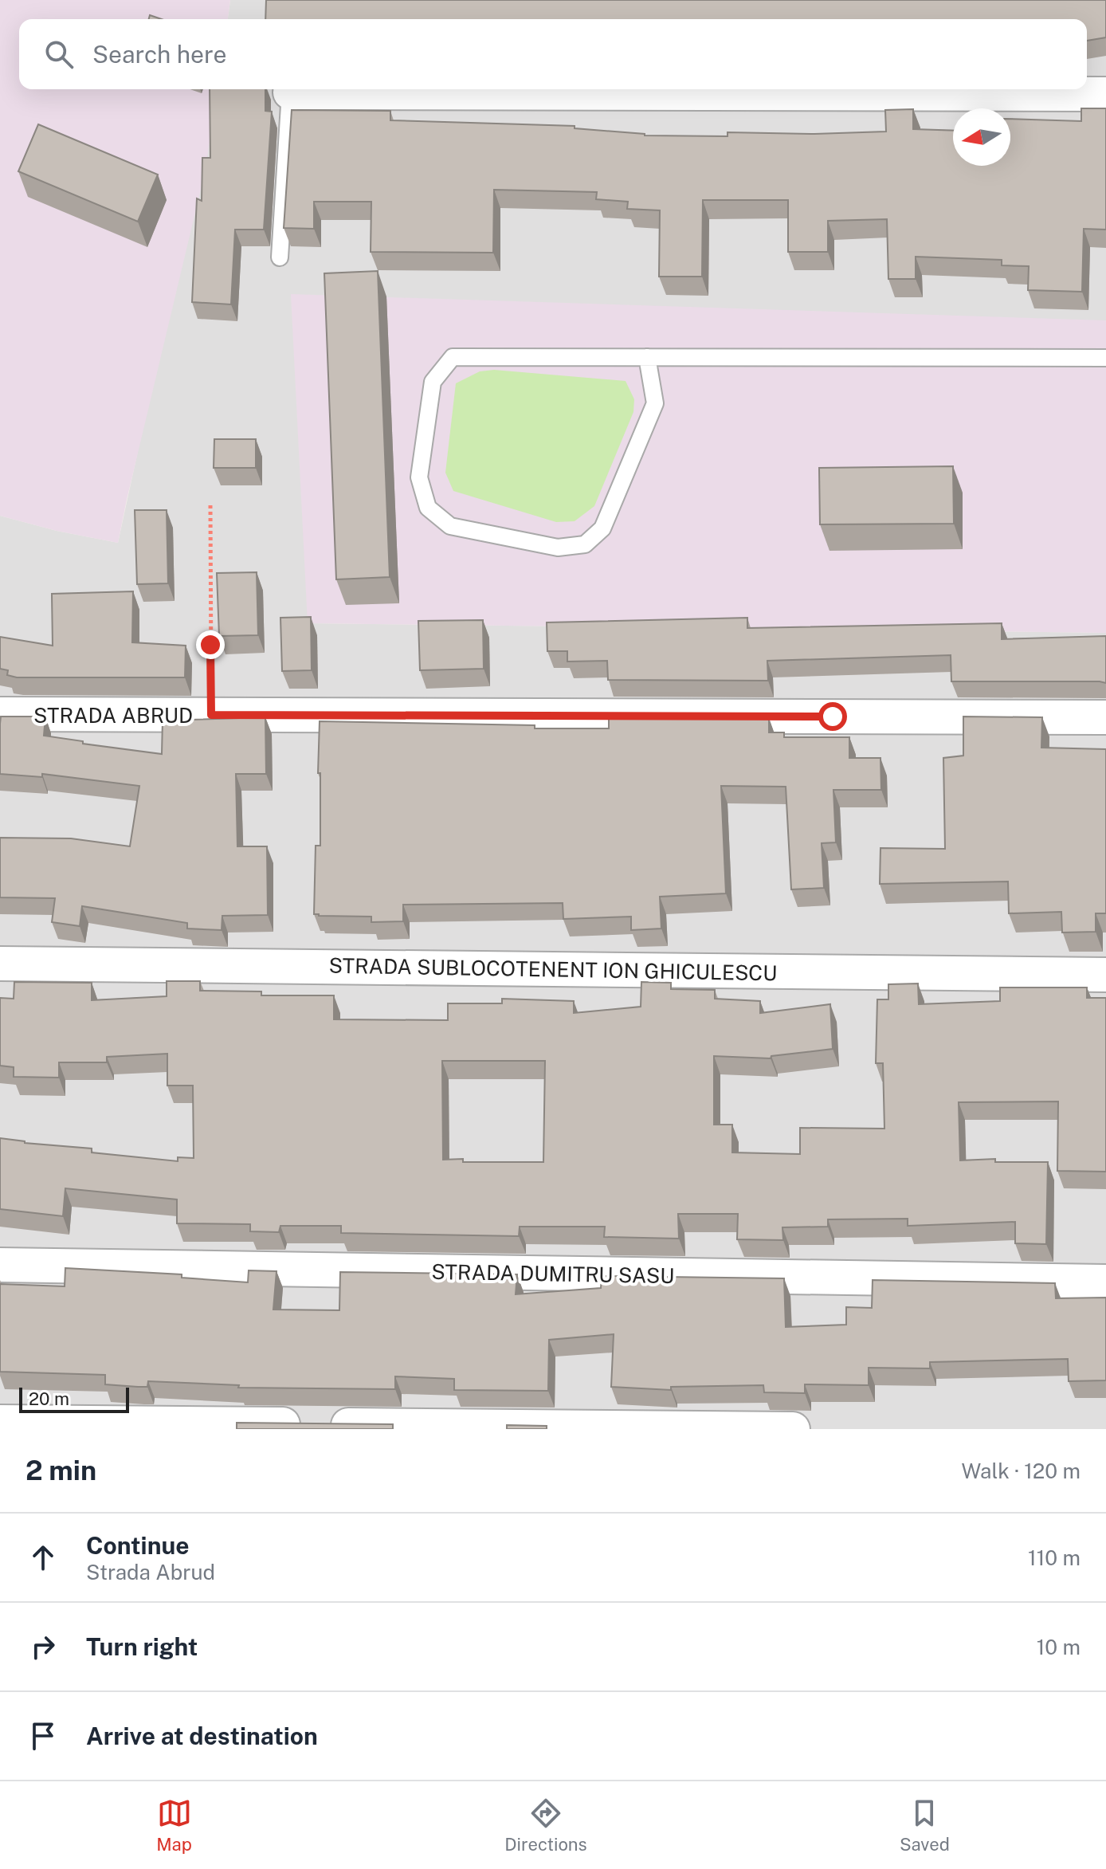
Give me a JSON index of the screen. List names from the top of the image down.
{
  "streets": {
    "street": ["STRADA ABRUD", "STRADA SUBLOCOTENENT ION GHICULESCU", "STRADA DUMITRU SASU"]
  },
  "scale_bar": "20 m",
  "north": "left",
  "page": {
    "search": "Search here",
    "scale": "20 m",
    "heading": ["2 min", "Walk · 120 m"],
    "list": [
      ["Continue", "Strada Abrud", "110 m"],
      ["Turn right", "10 m"],
      "Arrive at destination"
    ],
    "nav": ["Map", "Directions", "Saved"]
  }
}
